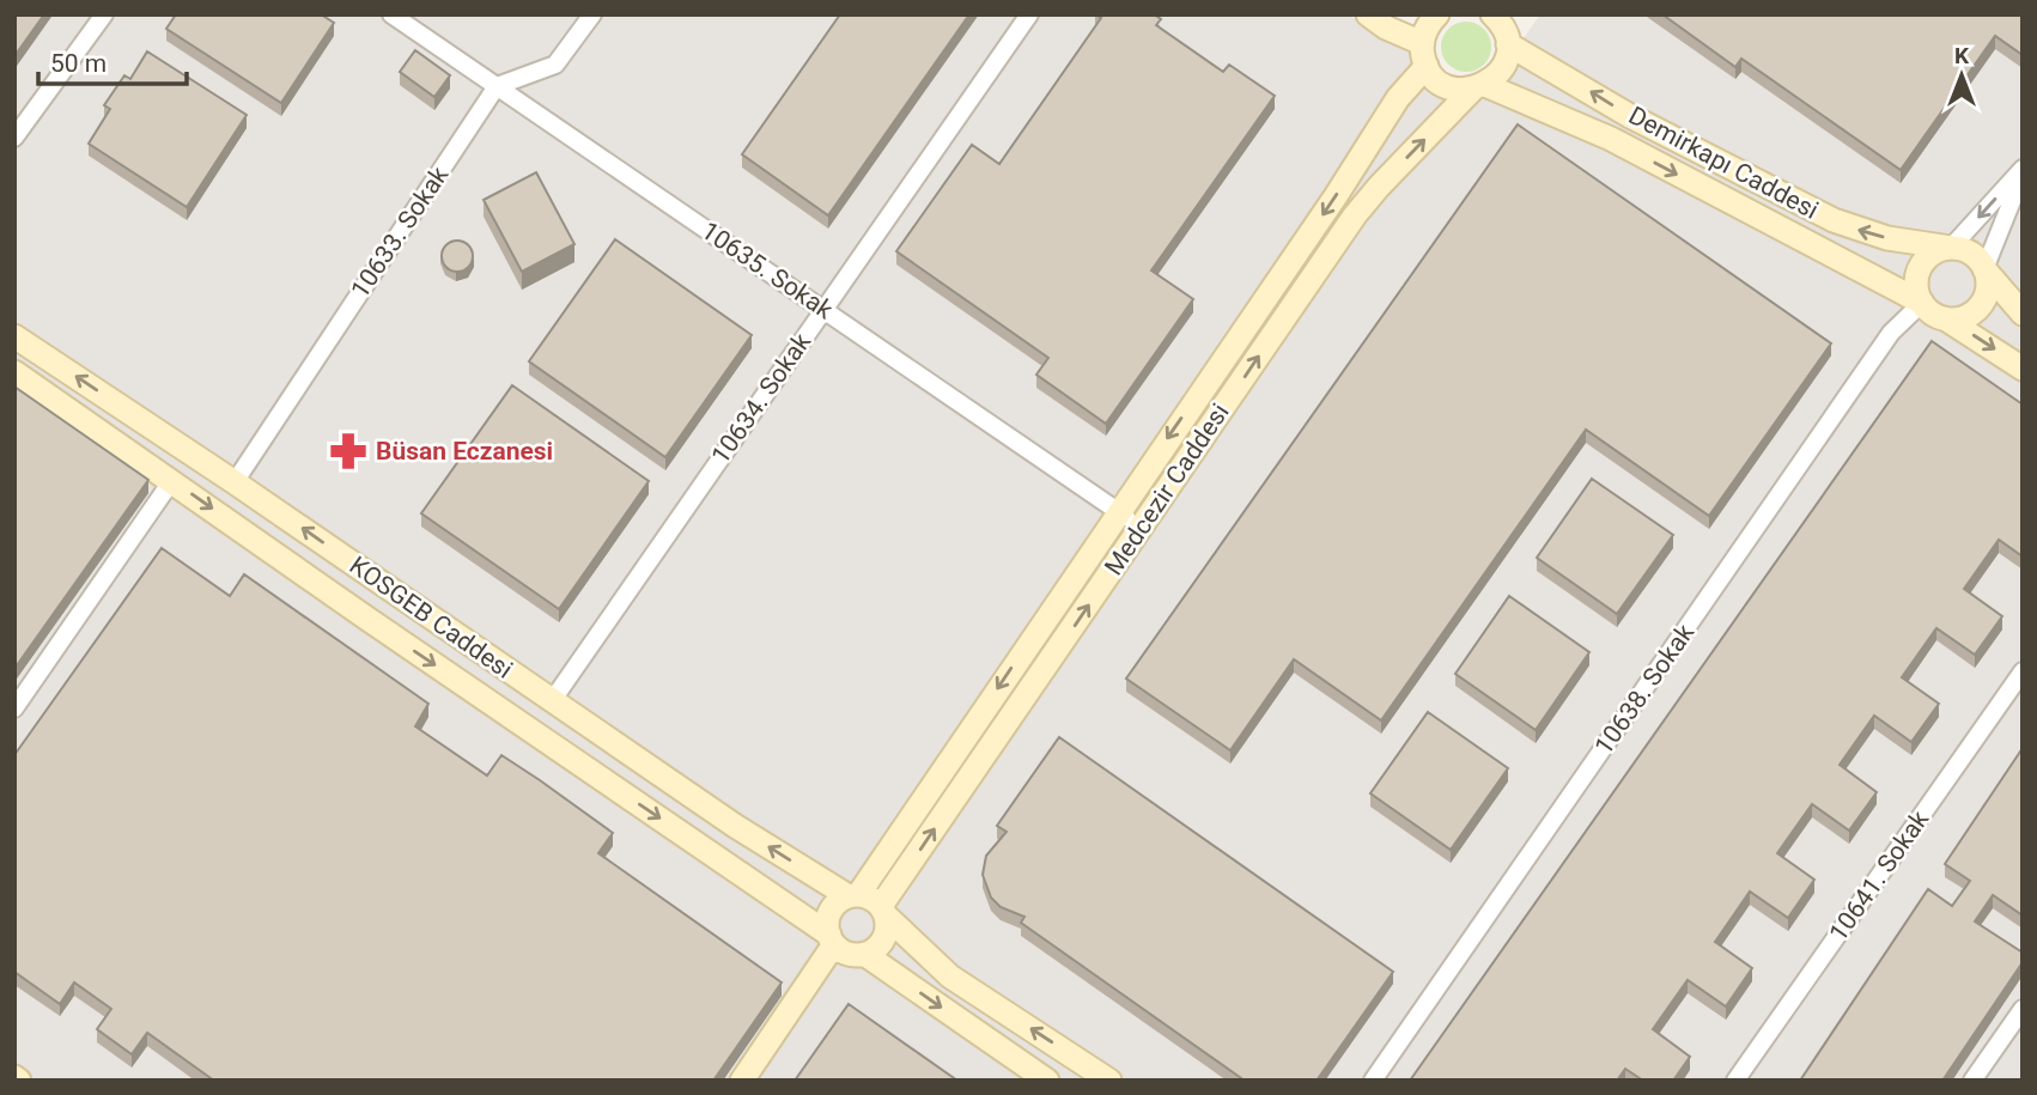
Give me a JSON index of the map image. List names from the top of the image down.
{
  "streets": {
    "street": [
      "Demirkapı Caddesi",
      "10633. Sokak",
      "10635. Sokak",
      "10634. Sokak",
      "Medcezir Caddesi",
      "KOSGEB Caddesi",
      "10638. Sokak",
      "10641. Sokak"
    ]
  },
  "crossings": [
    ["Demirkapı Caddesi", "Medcezir Caddesi"],
    ["Demirkapı Caddesi", "10638. Sokak"],
    ["10633. Sokak", "10635. Sokak"],
    ["10633. Sokak", "KOSGEB Caddesi"],
    ["10635. Sokak", "10634. Sokak"],
    ["10635. Sokak", "Medcezir Caddesi"],
    ["10634. Sokak", "KOSGEB Caddesi"],
    ["Medcezir Caddesi", "KOSGEB Caddesi"]
  ],
  "places": {
    "pharmacy": ["Büsan Eczanesi"]
  },
  "scale_bar": "50 m",
  "north": "top"
}
